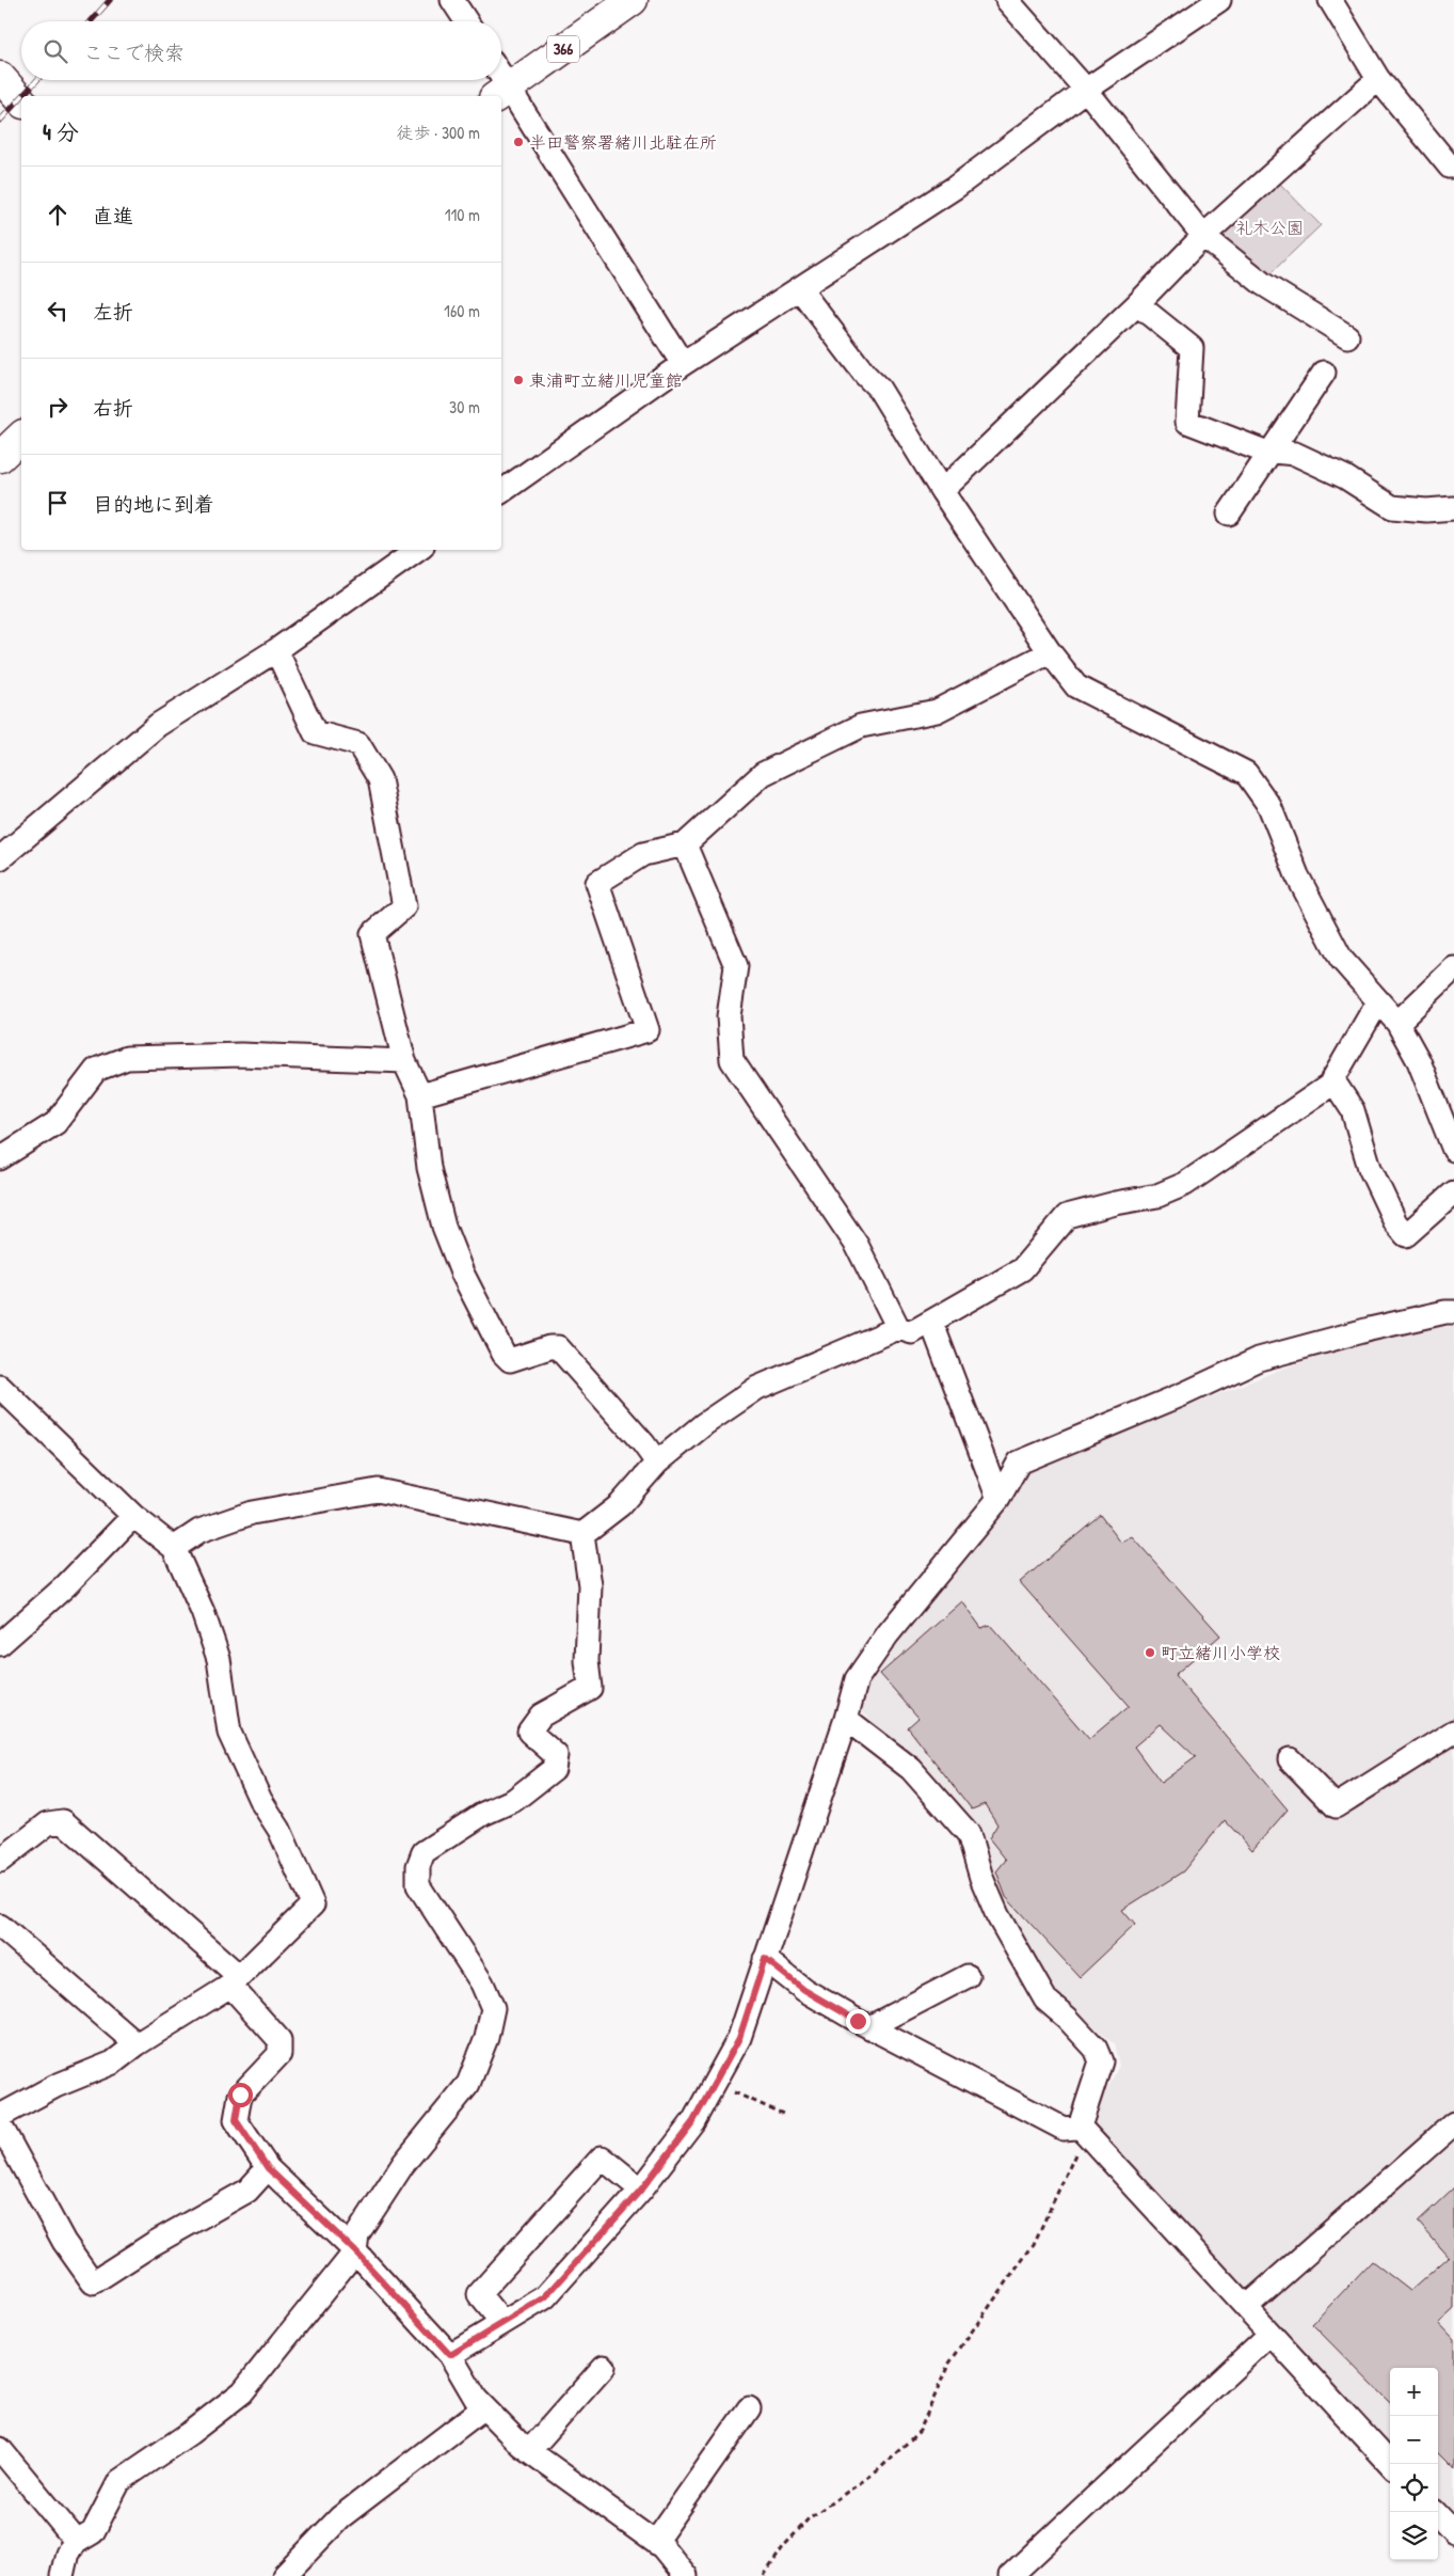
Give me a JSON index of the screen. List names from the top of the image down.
{
  "streets": {
    "main road": ["366"]
  },
  "parks": ["礼木公園"],
  "places": ["半田警察署緒川北駐在所", "東浦町立緒川児童館", "町立緒川小学校"],
  "page": {
    "search": "ここで検索",
    "heading": ["4 分", "徒歩 · 300 m"],
    "list": [
      ["直進", "110 m"],
      ["左折", "160 m"],
      ["右折", "30 m"],
      "目的地に到着"
    ],
    "map_buttons": ["+", "−"]
  }
}
